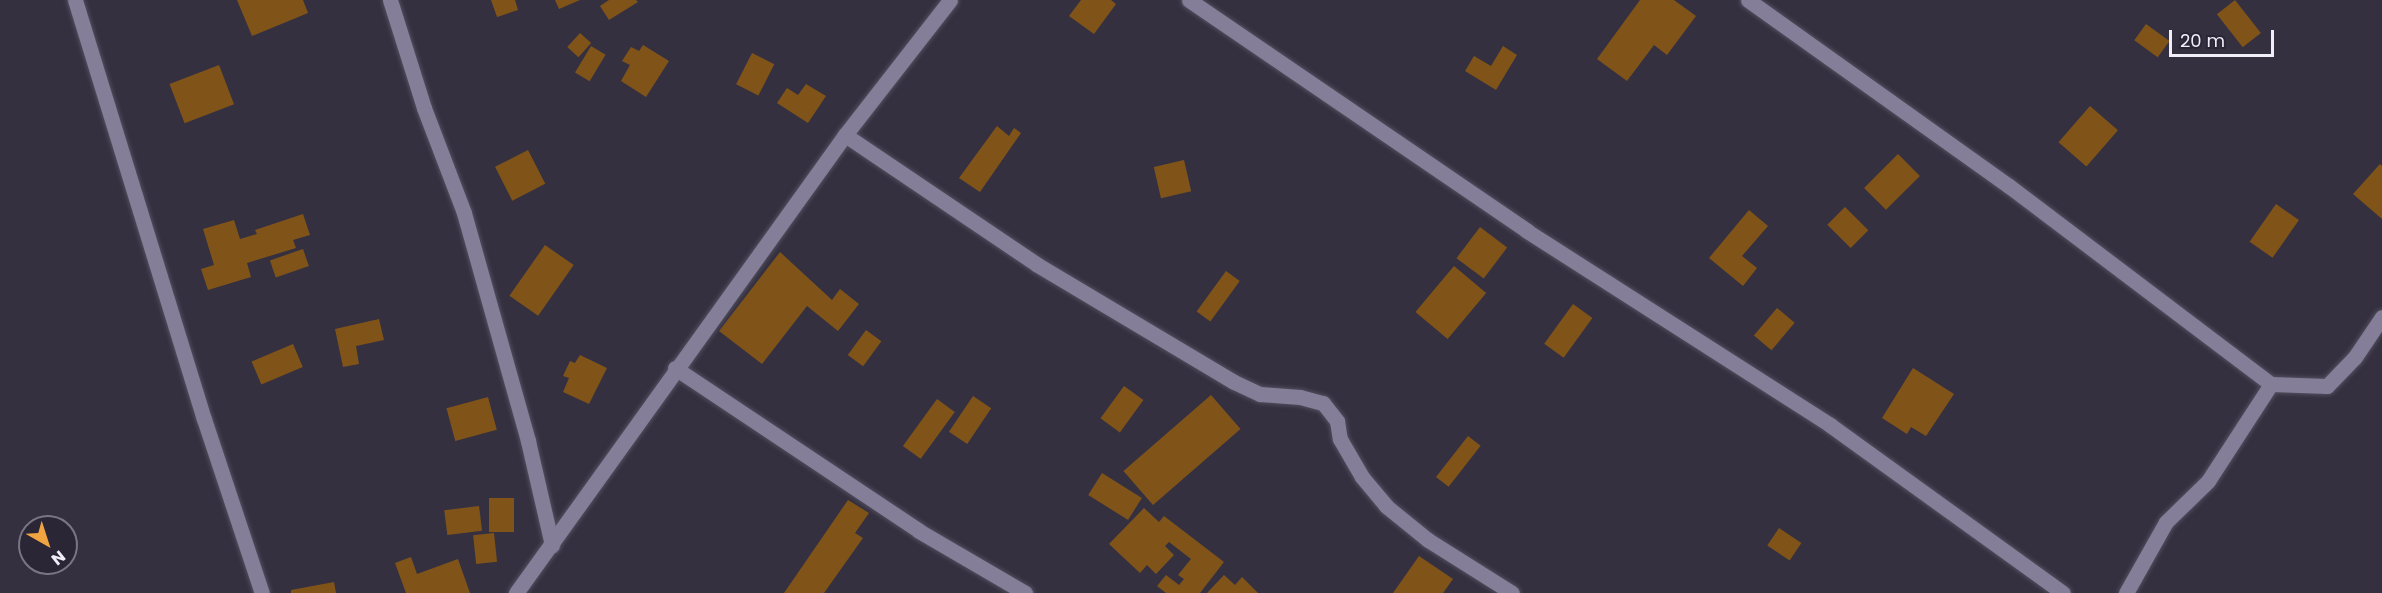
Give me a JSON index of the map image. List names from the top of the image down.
{
  "scale_bar": "20 m",
  "north": "bottom right"
}
